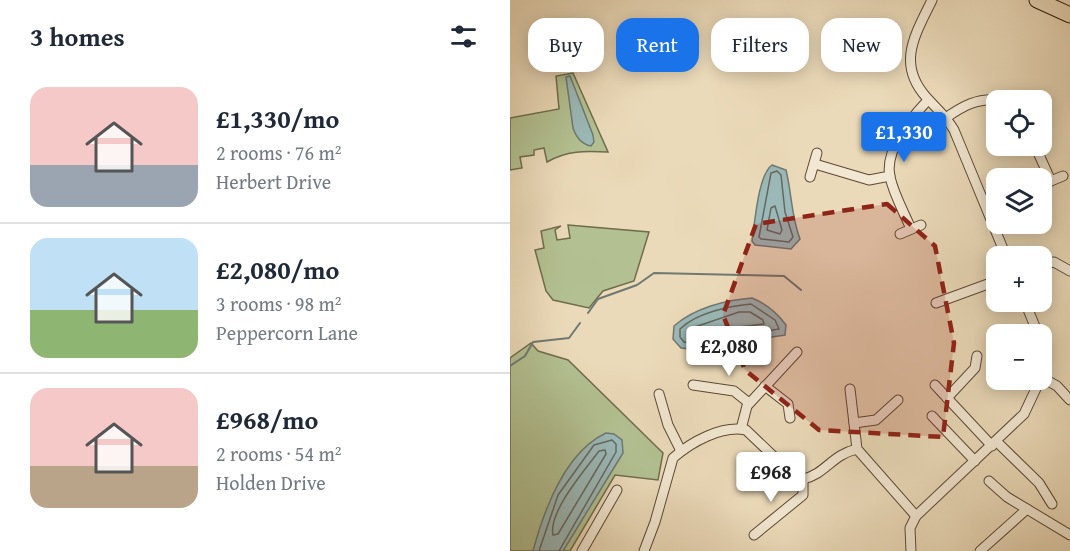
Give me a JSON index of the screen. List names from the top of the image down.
{
  "page": {
    "heading": "3 homes",
    "chip": [
      "Buy",
      "Rent",
      "Filters",
      "New"
    ],
    "list": [
      {
        "name": "£1,330/mo",
        "note": "2 rooms · 76 m² · Herbert Drive"
      },
      {
        "name": "£2,080/mo",
        "note": "3 rooms · 98 m² · Peppercorn Lane"
      },
      {
        "name": "£968/mo",
        "note": "2 rooms · 54 m² · Holden Drive"
      }
    ],
    "map_buttons": ["+", "−"],
    "price": ["£1,330", "£2,080", "£968"]
  }
}
